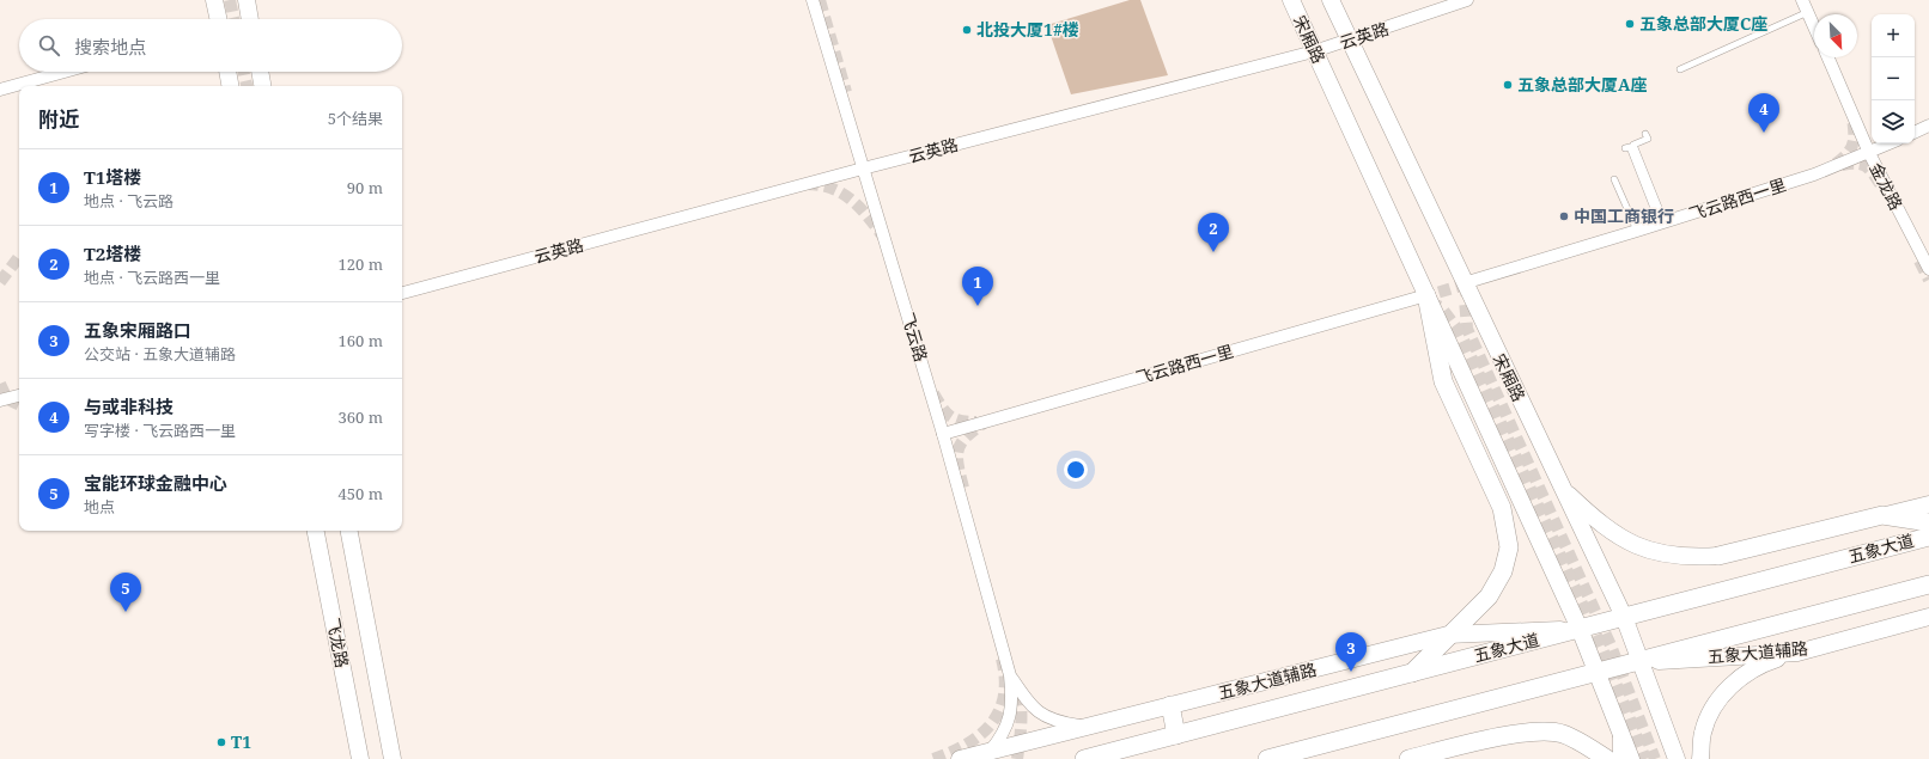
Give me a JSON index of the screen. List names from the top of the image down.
{
  "streets": {
    "main road": [
      "宋厢路",
      "五象大道",
      "飞龙路",
      "五象大道辅路"
    ],
    "street": [
      "云英路",
      "金龙路",
      "飞云路西一里",
      "飞云路"
    ]
  },
  "crossings": [
    ["云英路", "宋厢路"],
    ["云英路", "飞云路"],
    ["宋厢路", "飞云路西一里"],
    ["宋厢路", "五象大道"],
    ["宋厢路", "五象大道辅路"],
    ["金龙路", "飞云路西一里"],
    ["飞云路西一里", "飞云路"],
    ["飞云路", "五象大道辅路"],
    ["五象大道", "五象大道辅路"]
  ],
  "places": [
    "五象总部大厦C座",
    "北投大厦1#楼",
    "五象总部大厦A座",
    "中国工商银行",
    "T1"
  ],
  "north": "bottom right",
  "page": {
    "map_buttons": ["+", "−"],
    "search": "搜索地点",
    "heading": ["附近", "5个结果"],
    "pins": [
      "4",
      "2",
      "1",
      "5",
      "3"
    ],
    "list": [
      {
        "mark": "1",
        "name": "T1塔楼",
        "note": "地点 · 飞云路",
        "value": "90 m"
      },
      {
        "mark": "2",
        "name": "T2塔楼",
        "note": "地点 · 飞云路西一里",
        "value": "120 m"
      },
      {
        "mark": "3",
        "name": "五象宋厢路口",
        "note": "公交站 · 五象大道辅路",
        "value": "160 m"
      },
      {
        "mark": "4",
        "name": "与或非科技",
        "note": "写字楼 · 飞云路西一里",
        "value": "360 m"
      },
      {
        "mark": "5",
        "name": "宝能环球金融中心",
        "note": "地点",
        "value": "450 m"
      }
    ]
  }
}
